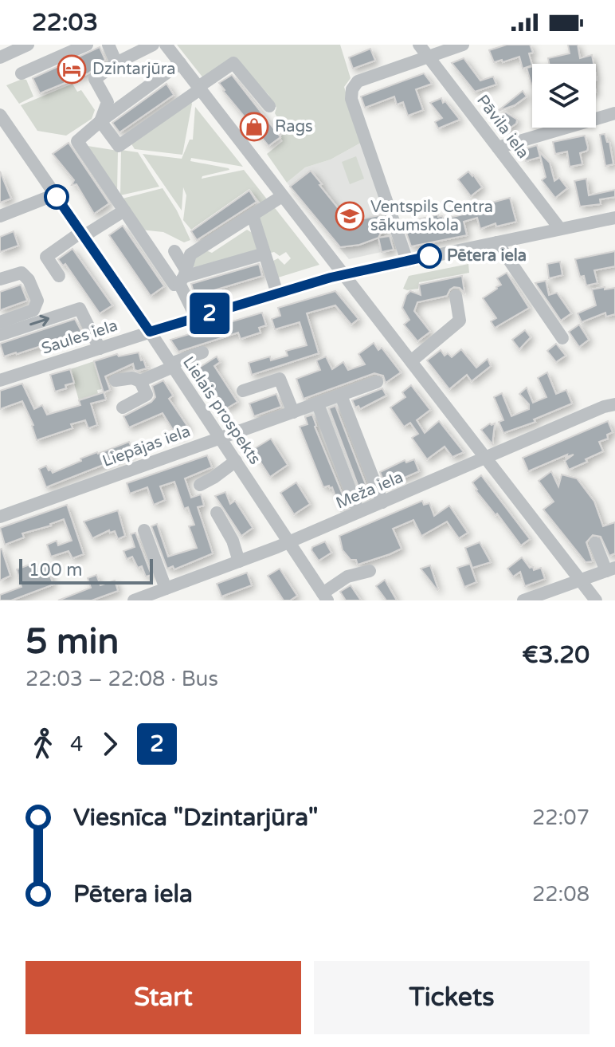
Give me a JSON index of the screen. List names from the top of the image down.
{
  "streets": {
    "street": [
      "Pāvila iela",
      "Saules iela",
      "Lielais prospekts",
      "Liepājas iela",
      "Meža iela"
    ]
  },
  "crossings": [
    ["Pāvila iela", "Saules iela"],
    ["Saules iela", "Lielais prospekts"],
    ["Lielais prospekts", "Liepājas iela"],
    ["Lielais prospekts", "Meža iela"]
  ],
  "places": {
    "hotel": ["Dzintarjūra"],
    "shop": ["Rags"],
    "school or university": ["Ventspils Centra sākumskola"],
    "other": ["Pētera iela"]
  },
  "lines": ["bus line 2"],
  "scale_bar": "100 m",
  "page": {
    "status": "22:03",
    "on_map": "2",
    "scale": "100 m",
    "heading": ["5 min", "22:03 – 22:08 · Bus", "€3.20"],
    "legs": ["4", "2"],
    "list": [
      {
        "name": "Viesnīca \"Dzintarjūra\"",
        "value": "22:07"
      },
      {
        "name": "Pētera iela",
        "value": "22:08"
      }
    ],
    "buttons": ["Start", "Tickets"]
  }
}
